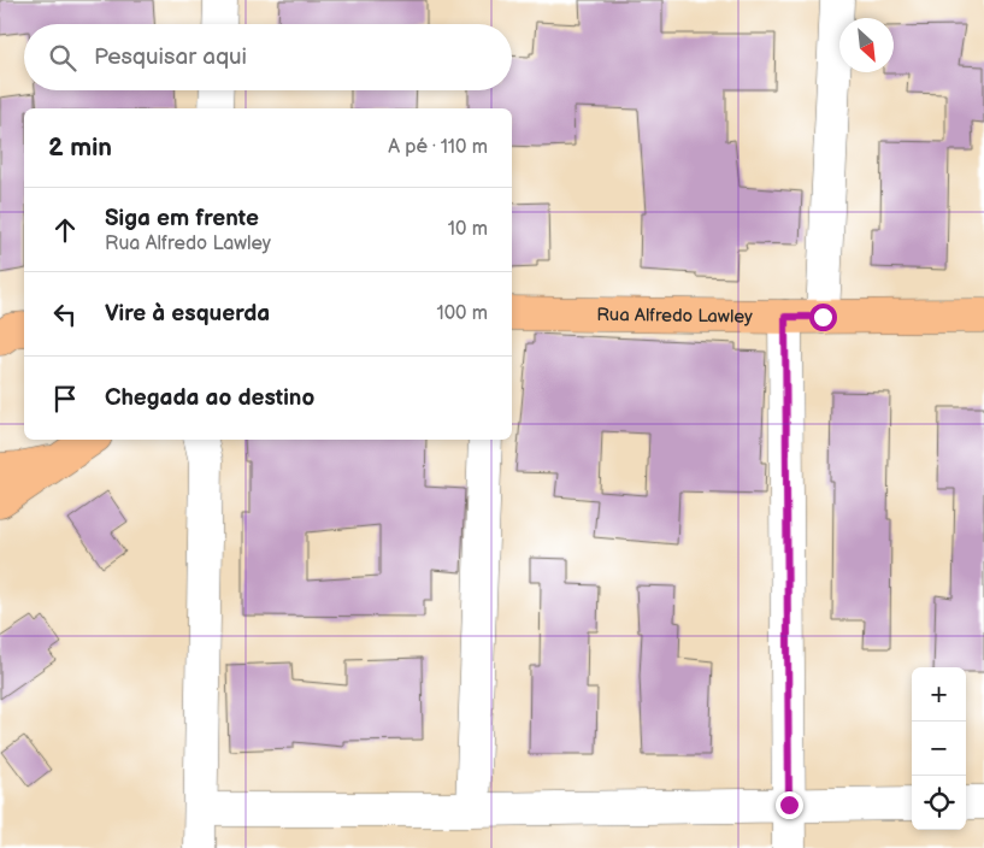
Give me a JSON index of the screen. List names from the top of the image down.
{
  "streets": {
    "main road": ["Rua Alfredo Lawley"]
  },
  "north": "bottom right",
  "page": {
    "search": "Pesquisar aqui",
    "heading": ["2 min", "A pé · 110 m"],
    "list": [
      ["Siga em frente", "Rua Alfredo Lawley", "10 m"],
      ["Vire à esquerda", "100 m"],
      "Chegada ao destino"
    ],
    "map_buttons": ["+", "−"]
  }
}
